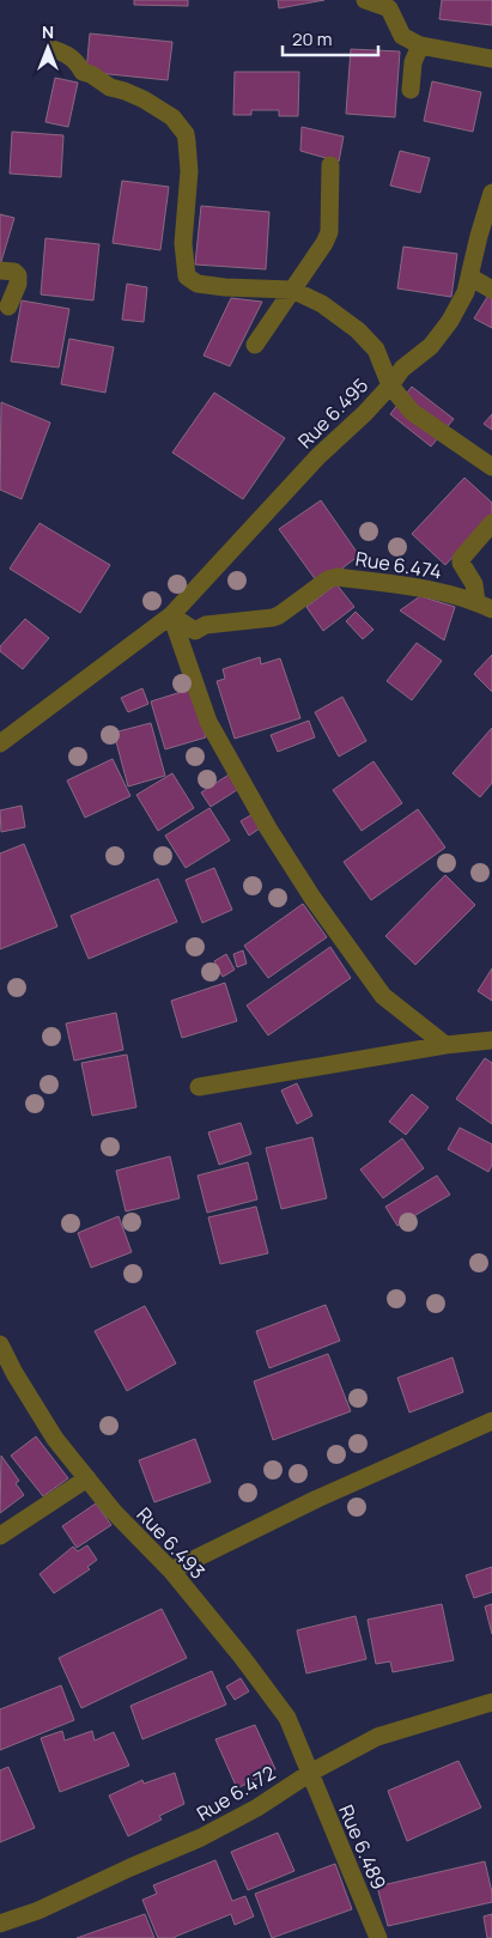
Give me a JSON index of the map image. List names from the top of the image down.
{
  "streets": {
    "street": [
      "Rue 6.495",
      "Rue 6.474",
      "Rue 6.493",
      "Rue 6.472",
      "Rue 6.489"
    ]
  },
  "crossings": [
    ["Rue 6.495", "Rue 6.474"],
    ["Rue 6.493", "Rue 6.472"],
    ["Rue 6.493", "Rue 6.489"],
    ["Rue 6.472", "Rue 6.489"]
  ],
  "scale_bar": "20 m",
  "north": "top"
}
